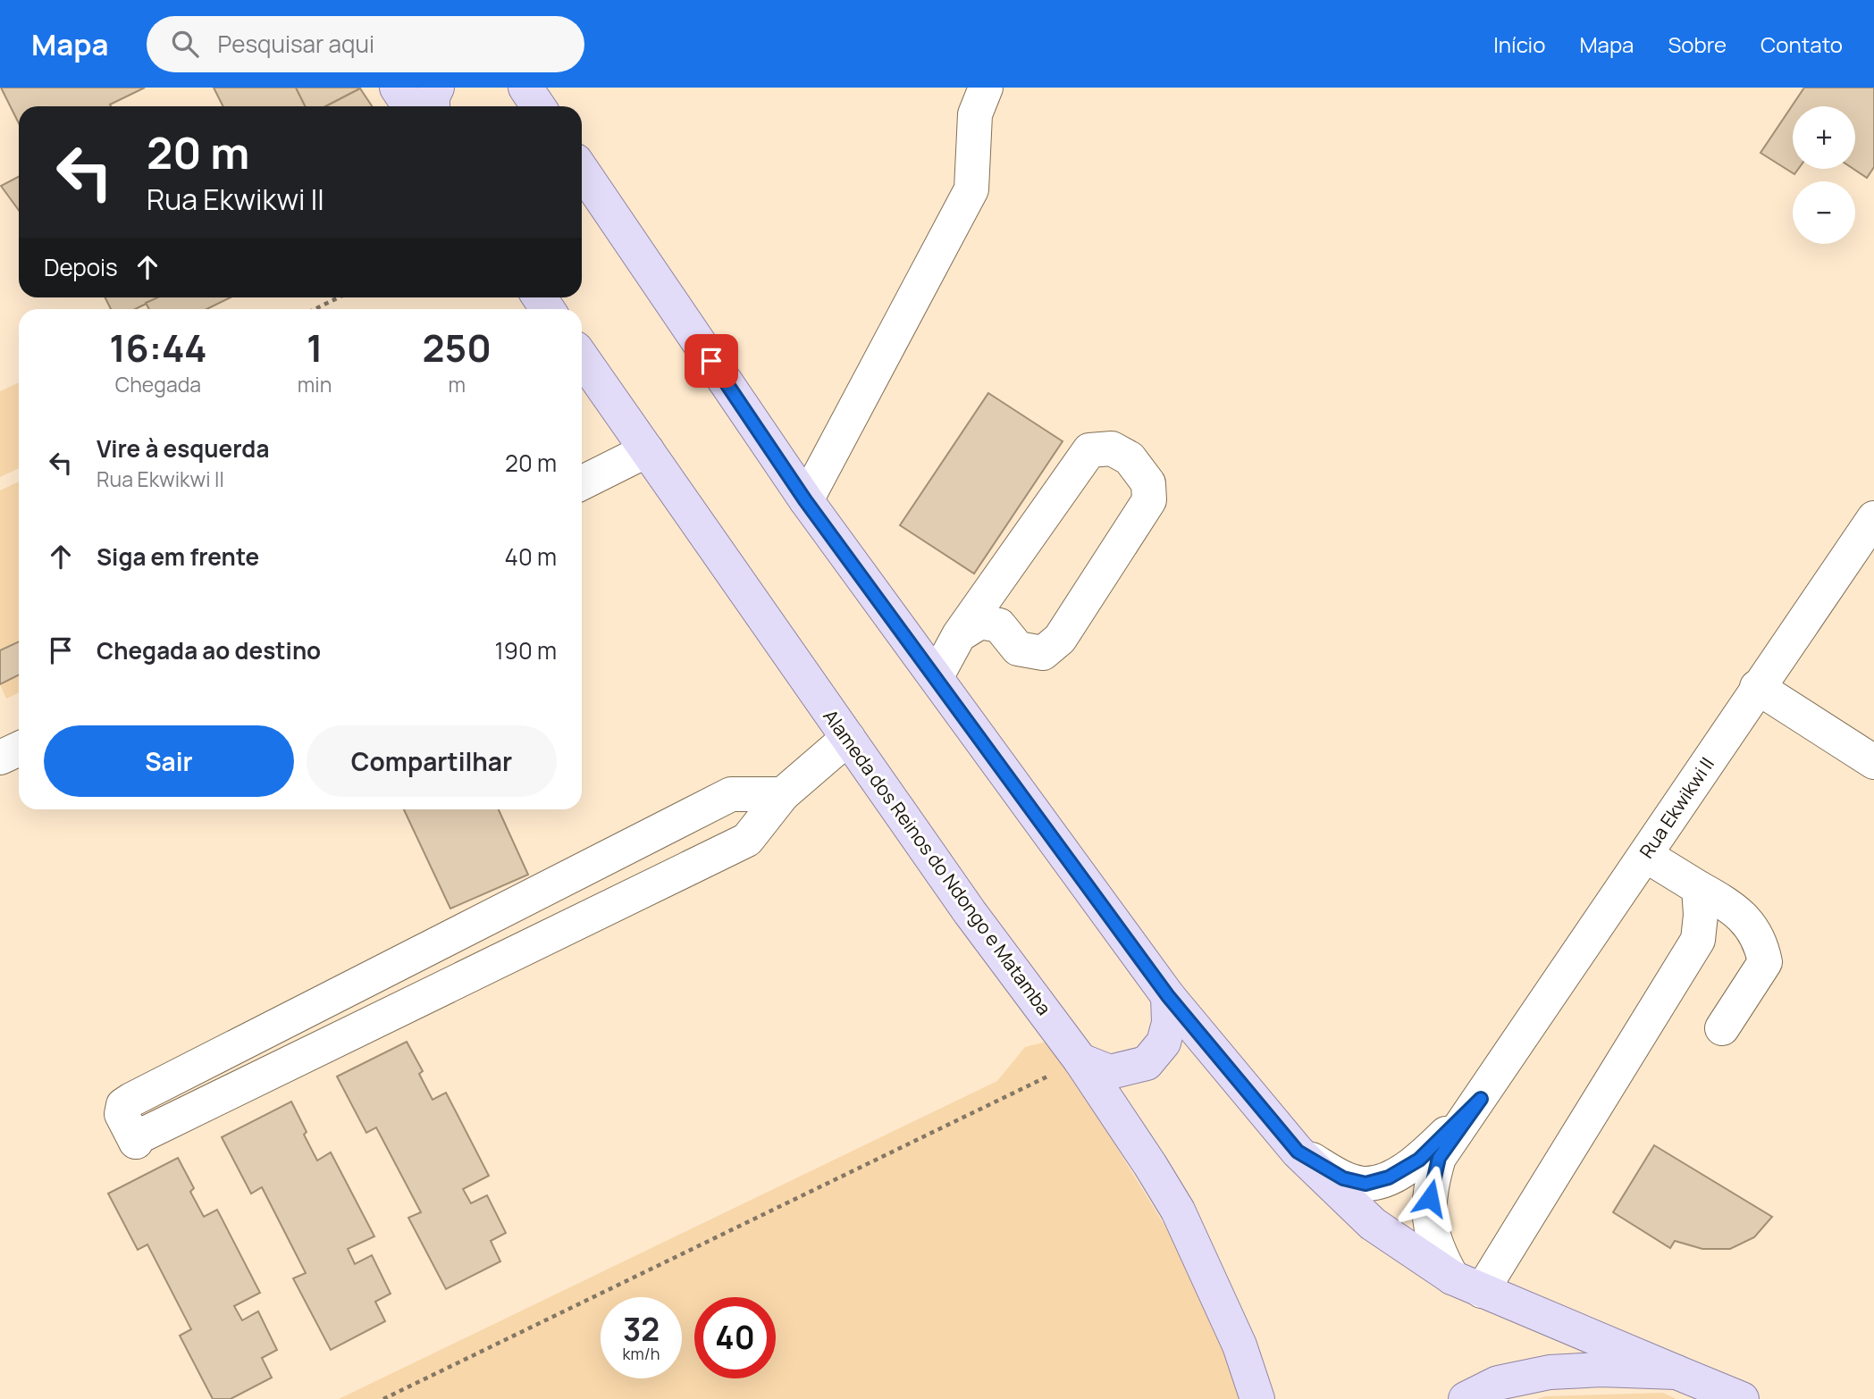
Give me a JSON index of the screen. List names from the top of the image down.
{
  "streets": {
    "main road": ["Alameda dos Reinos do Ndongo e Matamba"],
    "street": ["Rua Ekwikwi II"]
  },
  "page": {
    "header": "Mapa",
    "search": "Pesquisar aqui",
    "nav": [
      "Início",
      "Mapa",
      "Sobre",
      "Contato"
    ],
    "map_buttons": ["+", "−"],
    "turn": ["20 m", "Rua Ekwikwi II"],
    "then": "Depois",
    "eta": [
      "16:44",
      "Chegada",
      "1",
      "min",
      "250",
      "m"
    ],
    "list": [
      {
        "name": "Vire à esquerda",
        "note": "Rua Ekwikwi II",
        "value": "20 m"
      },
      {
        "name": "Siga em frente",
        "value": "40 m"
      },
      {
        "name": "Chegada ao destino",
        "value": "190 m"
      }
    ],
    "buttons": ["Sair", "Compartilhar"],
    "speed": "32 km/h",
    "limit": "40"
  }
}
